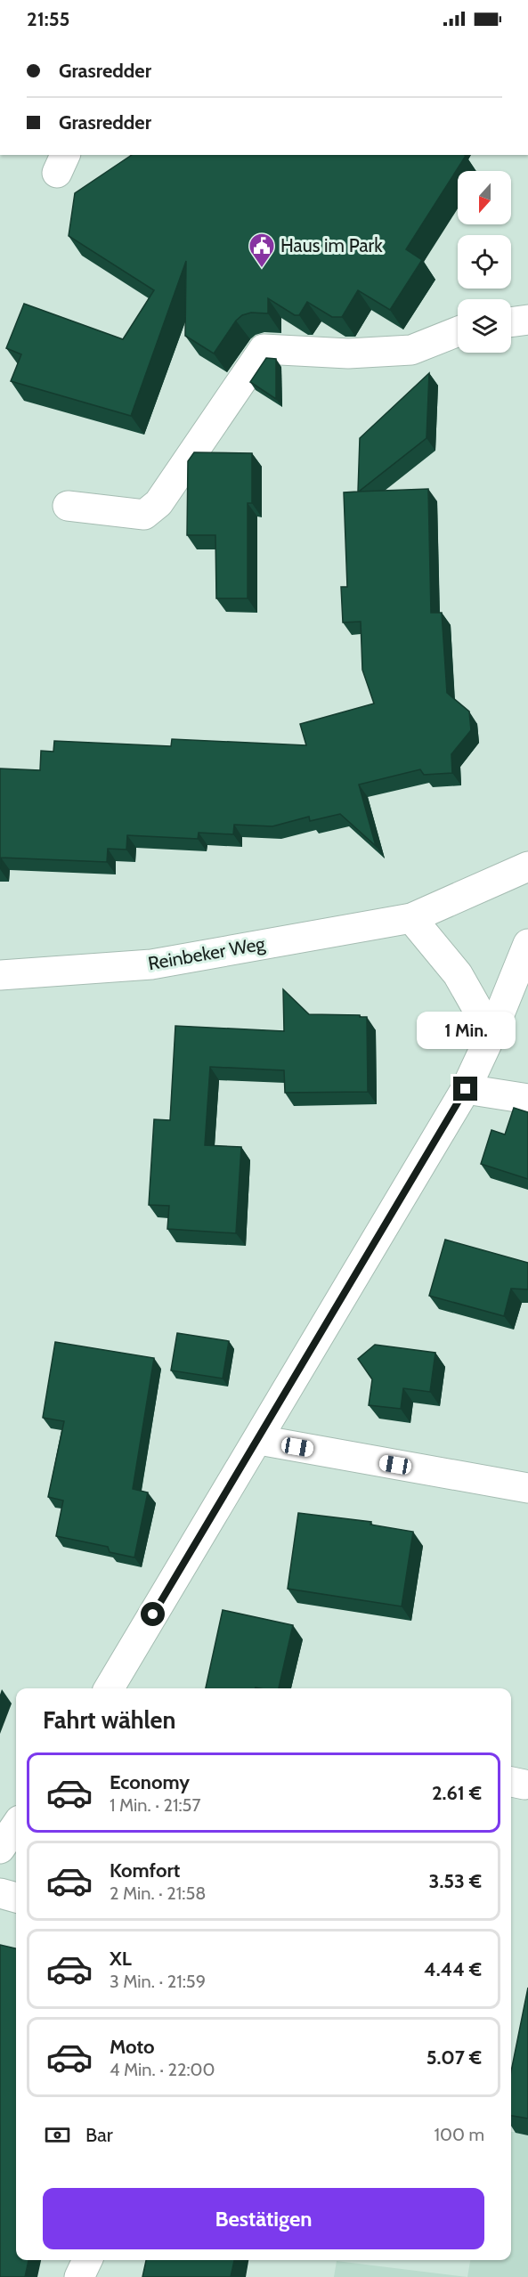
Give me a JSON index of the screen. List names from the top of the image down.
{
  "streets": {
    "street": ["Reinbeker Weg"]
  },
  "places": {
    "public building": ["Haus im Park"]
  },
  "north": "bottom",
  "page": {
    "status": "21:55",
    "banner": ["Grasredder", "Grasredder"],
    "bubble": "1 Min.",
    "heading": "Fahrt wählen",
    "list": [
      {
        "name": "Economy",
        "note": "1 Min. · 21:57",
        "value": "2.61 €"
      },
      {
        "name": "Komfort",
        "note": "2 Min. · 21:58",
        "value": "3.53 €"
      },
      {
        "name": "XL",
        "note": "3 Min. · 21:59",
        "value": "4.44 €"
      },
      {
        "name": "Moto",
        "note": "4 Min. · 22:00",
        "value": "5.07 €"
      }
    ],
    "pay": ["Bar", "100 m"],
    "buttons": "Bestätigen"
  }
}
